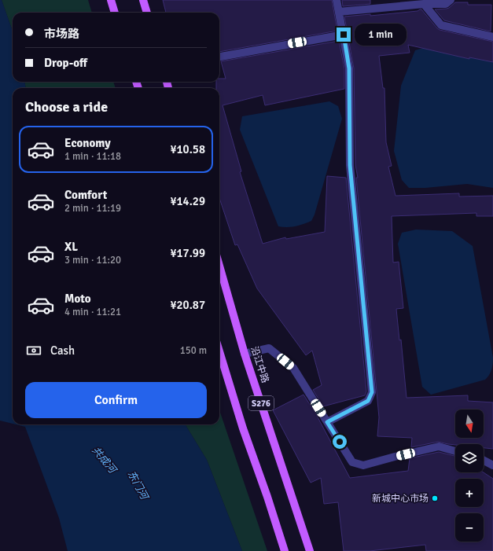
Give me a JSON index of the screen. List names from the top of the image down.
{
  "streets": {
    "main road": ["沿江中路", "S276"]
  },
  "water": ["共成河", "东门河"],
  "places": ["新城中心市场"],
  "north": "bottom",
  "page": {
    "banner": ["市场路", "Drop-off"],
    "bubble": "1 min",
    "heading": "Choose a ride",
    "list": [
      {
        "name": "Economy",
        "note": "1 min · 11:18",
        "value": "¥10.58"
      },
      {
        "name": "Comfort",
        "note": "2 min · 11:19",
        "value": "¥14.29"
      },
      {
        "name": "XL",
        "note": "3 min · 11:20",
        "value": "¥17.99"
      },
      {
        "name": "Moto",
        "note": "4 min · 11:21",
        "value": "¥20.87"
      }
    ],
    "pay": ["Cash", "150 m"],
    "buttons": "Confirm",
    "map_buttons": ["+", "−"]
  }
}
